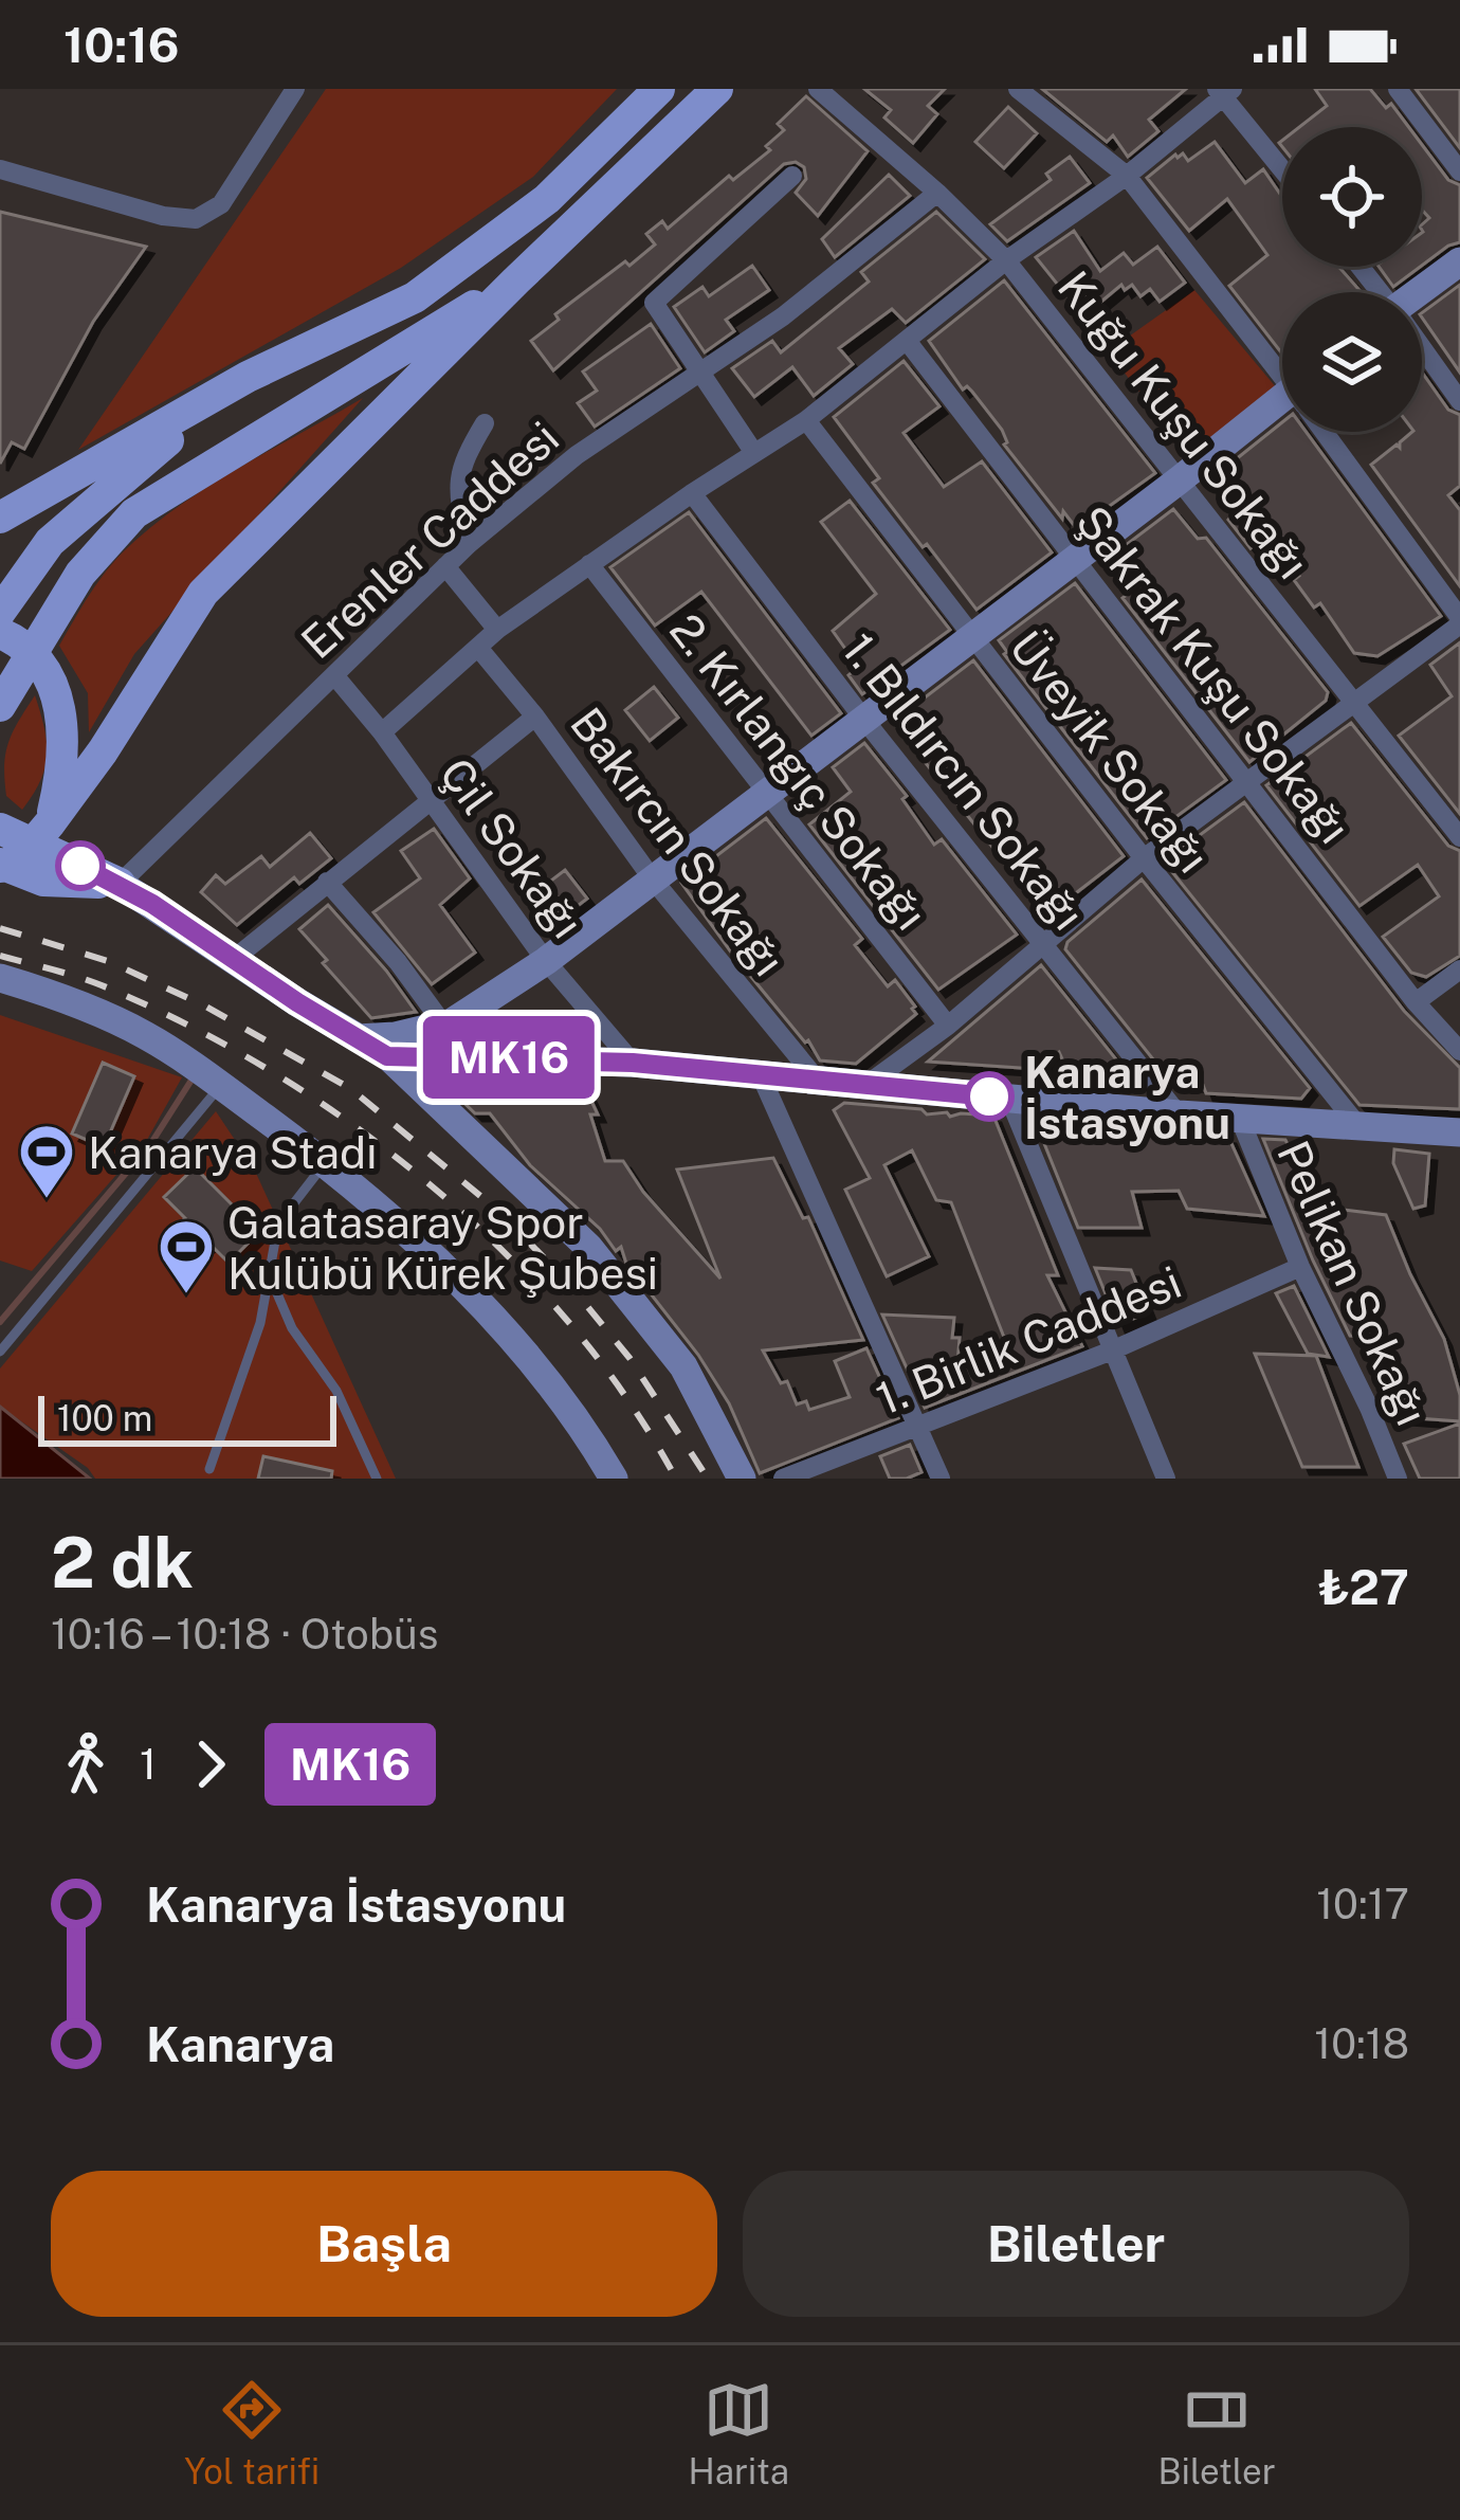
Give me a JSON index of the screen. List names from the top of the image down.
{
  "streets": {
    "street": [
      "Kuğu Kuşu Sokağı",
      "Erenler Caddesi",
      "Şakrak Kuşu Sokağı",
      "Üveyik Sokağı",
      "2. Kırlangıç Sokağı",
      "1. Bıldırcın Sokağı",
      "Bakırcın Sokağı",
      "Çil Sokağı",
      "Pelikan Sokağı",
      "1. Birlik Caddesi"
    ]
  },
  "crossings": [
    ["Kuğu Kuşu Sokağı", "Erenler Caddesi"],
    ["Erenler Caddesi", "Çil Sokağı"],
    ["Pelikan Sokağı", "1. Birlik Caddesi"]
  ],
  "places": {
    "other": ["Kanarya İstasyonu"],
    "sports": ["Kanarya Stadı", "Galatasaray Spor Kulübü Kürek Şubesi"]
  },
  "lines": ["bus line MK16"],
  "scale_bar": "100 m",
  "page": {
    "status": "10:16",
    "on_map": "MK16",
    "scale": "100 m",
    "heading": ["2 dk", "10:16 – 10:18 · Otobüs", "₺27"],
    "legs": ["1", "MK16"],
    "list": [
      {
        "name": "Kanarya İstasyonu",
        "value": "10:17"
      },
      {
        "name": "Kanarya",
        "value": "10:18"
      }
    ],
    "buttons": ["Başla", "Biletler"],
    "tabs": ["Yol tarifi", "Harita", "Biletler"]
  }
}
